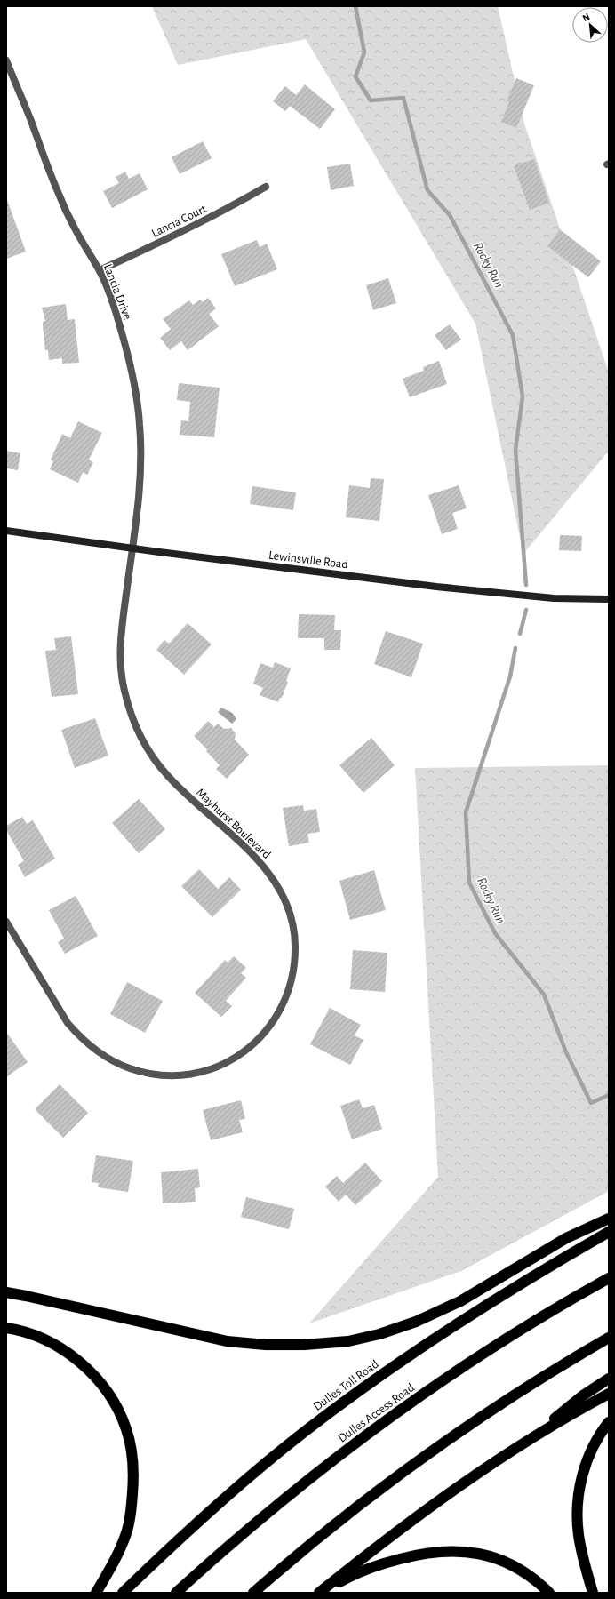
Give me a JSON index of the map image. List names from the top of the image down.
{
  "streets": {
    "highway": ["Dulles Toll Road", "Dulles Access Road"],
    "main road": ["Lewinsville Road"],
    "street": ["Lancia Court", "Lancia Drive", "Mayhurst Boulevard"]
  },
  "crossings": [
    ["Lancia Court", "Lancia Drive"],
    ["Lancia Drive", "Lewinsville Road"],
    ["Lancia Drive", "Mayhurst Boulevard"],
    ["Lewinsville Road", "Mayhurst Boulevard"]
  ],
  "water": ["Rocky Run"],
  "north": "top left"
}
